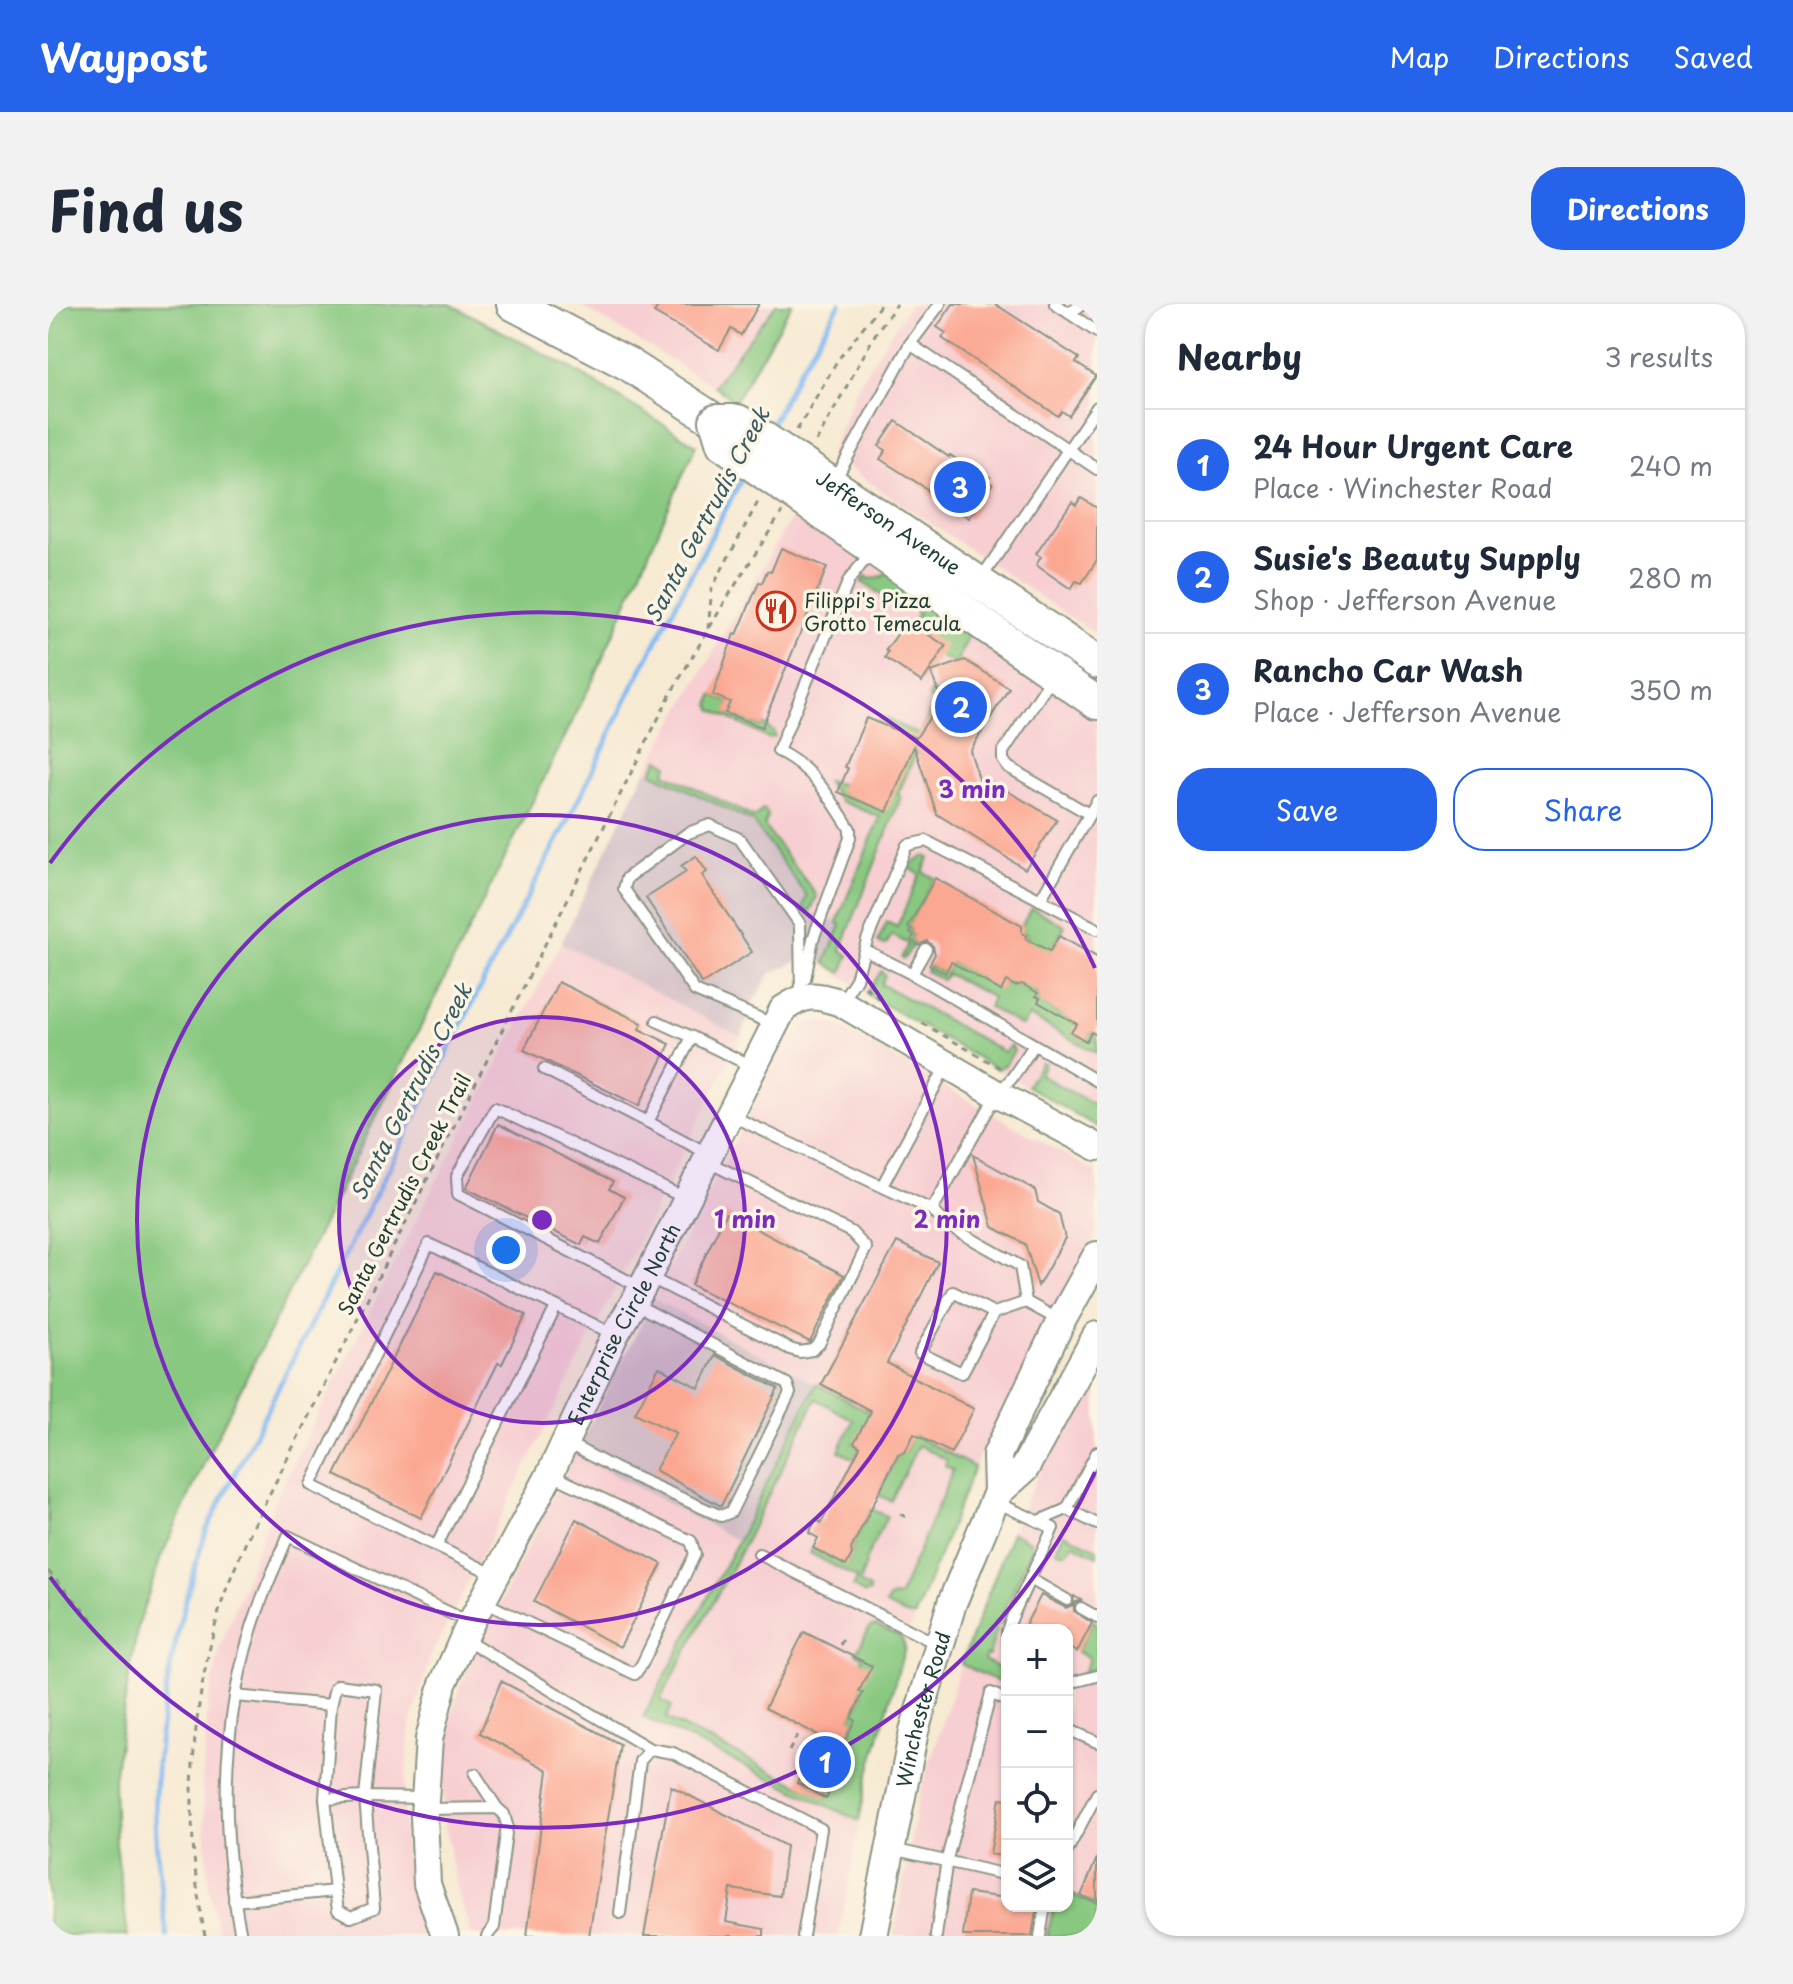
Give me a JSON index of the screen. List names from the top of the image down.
{
  "streets": {
    "main road": ["Jefferson Avenue", "Winchester Road"],
    "street": ["Enterprise Circle North"],
    "path": ["Santa Gertrudis Creek Trail"]
  },
  "crossings": [
    ["Jefferson Avenue", "Santa Gertrudis Creek Trail"]
  ],
  "water": ["Santa Gertrudis Creek"],
  "places": {
    "restaurant": ["Filippi's Pizza Grotto Temecula"]
  },
  "page": {
    "header": "Waypost",
    "nav": ["Map", "Directions", "Saved"],
    "title": "Find us",
    "buttons": [
      "Directions",
      ["Save", "Share"]
    ],
    "heading": ["Nearby", "3 results"],
    "list": [
      {
        "mark": "1",
        "name": "24 Hour Urgent Care",
        "note": "Place · Winchester Road",
        "value": "240 m"
      },
      {
        "mark": "2",
        "name": "Susie's Beauty Supply",
        "note": "Shop · Jefferson Avenue",
        "value": "280 m"
      },
      {
        "mark": "3",
        "name": "Rancho Car Wash",
        "note": "Place · Jefferson Avenue",
        "value": "350 m"
      }
    ],
    "pins": ["3", "2", "1"],
    "map_buttons": ["+", "−"]
  },
  "rings": ["3 min", "1 min", "2 min"]
}
